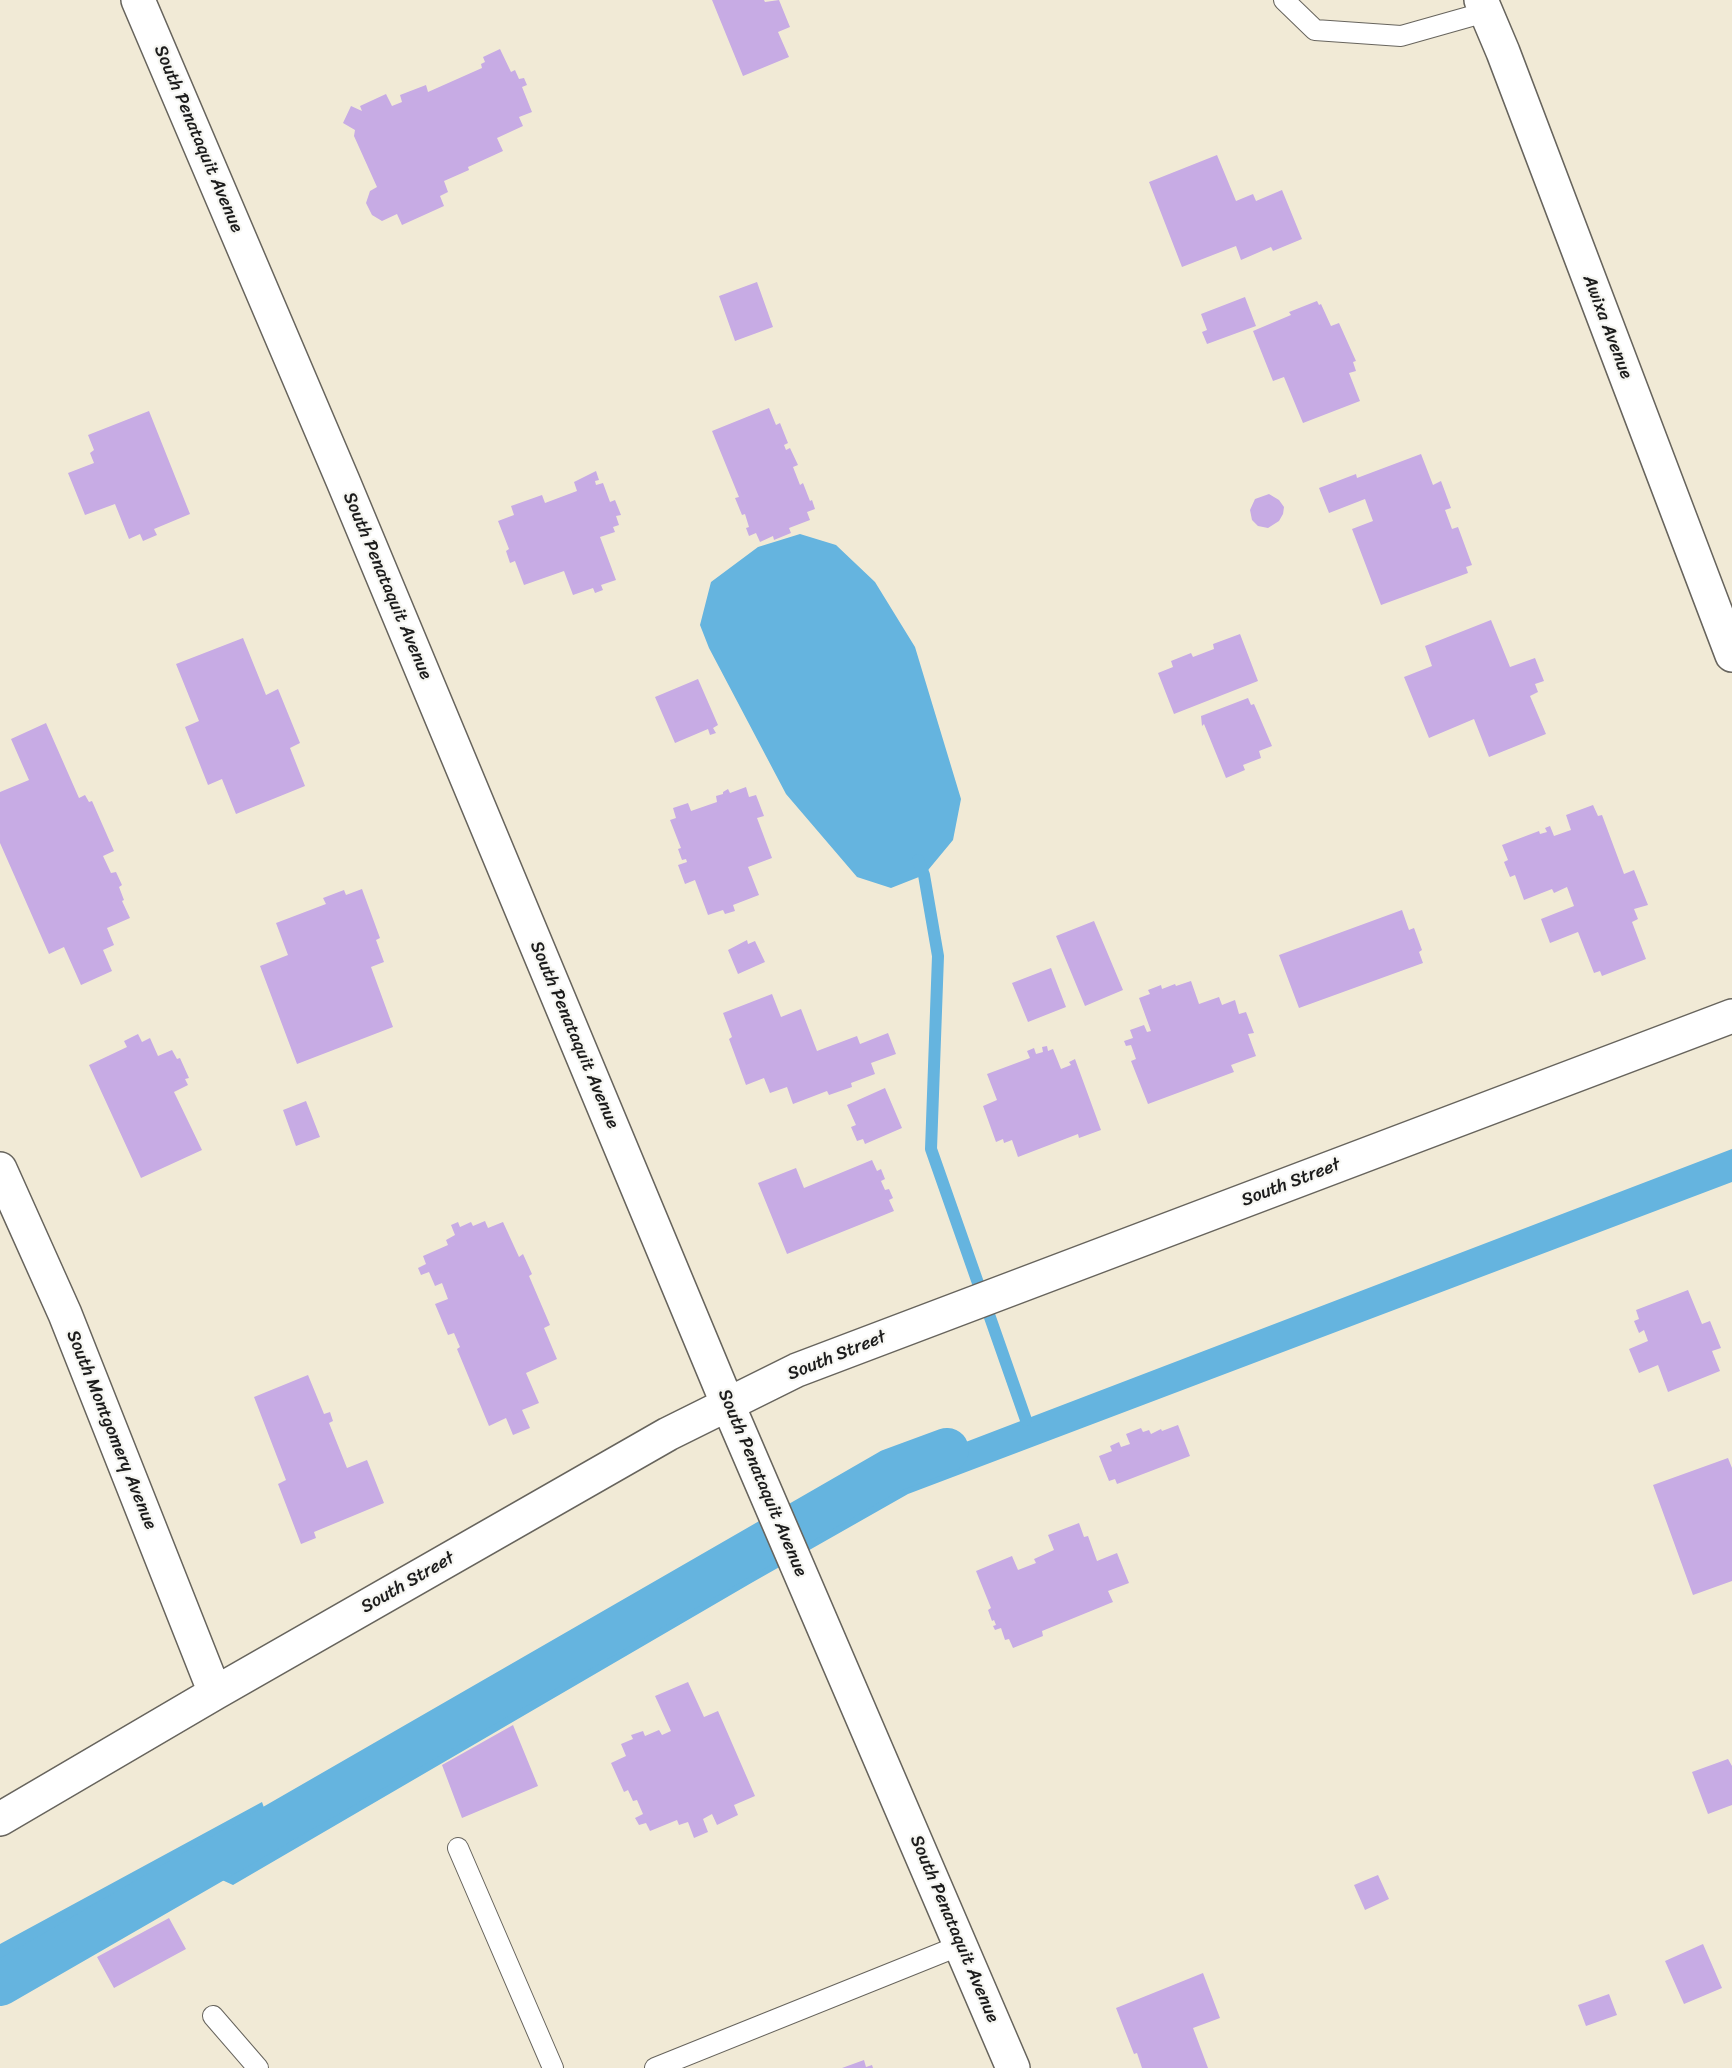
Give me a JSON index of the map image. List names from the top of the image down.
{
  "streets": {
    "street": [
      "South Penataquit Avenue",
      "Awixa Avenue",
      "South Street",
      "South Montgomery Avenue"
    ]
  },
  "crossings": [
    ["South Penataquit Avenue", "South Street"],
    ["South Street", "South Montgomery Avenue"]
  ]
}
